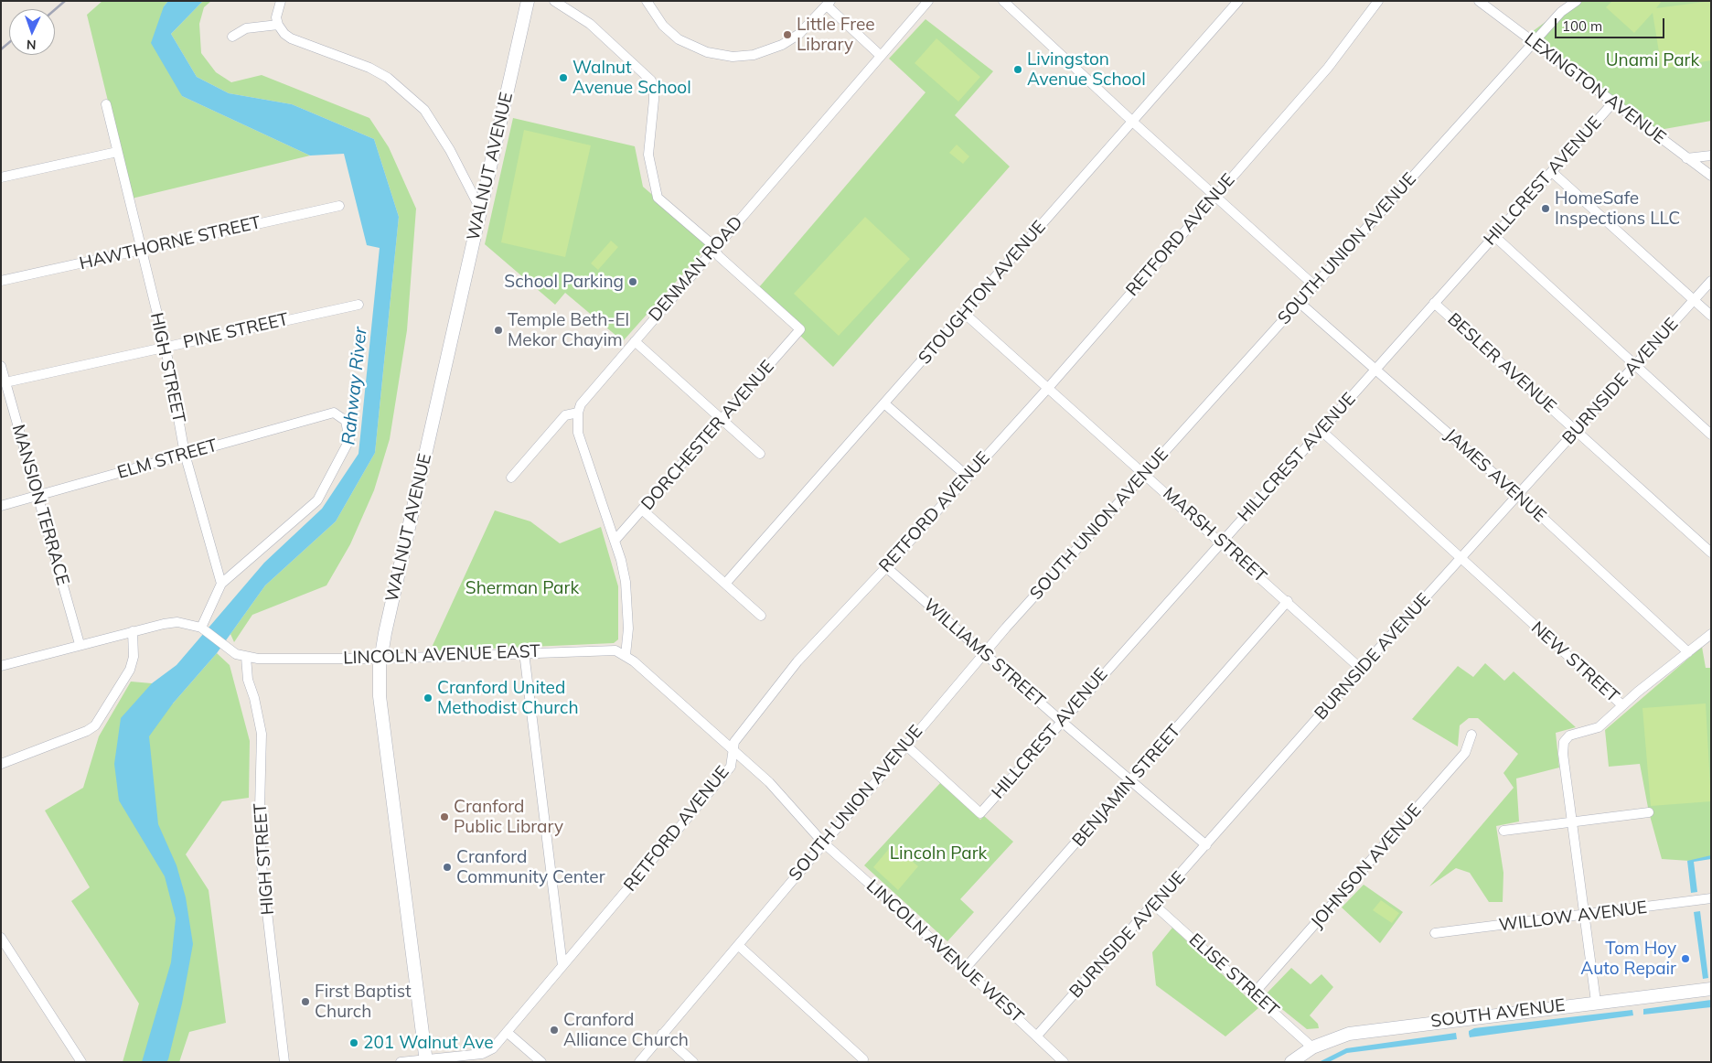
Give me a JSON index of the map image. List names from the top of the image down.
{
  "streets": {
    "street": [
      "LEXINGTON AVENUE",
      "WALNUT AVENUE",
      "HILLCREST AVENUE",
      "RETFORD AVENUE",
      "HAWTHORNE STREET",
      "SOUTH UNION AVENUE",
      "DENMAN ROAD",
      "STOUGHTON AVENUE",
      "PINE STREET",
      "BESLER AVENUE",
      "HIGH STREET",
      "BURNSIDE AVENUE",
      "DORCHESTER AVENUE",
      "ELM STREET",
      "JAMES AVENUE",
      "MANSION TERRACE",
      "MARSH STREET",
      "WILLIAMS STREET",
      "LINCOLN AVENUE EAST",
      "NEW STREET",
      "BENJAMIN STREET",
      "JOHNSON AVENUE",
      "WILLOW AVENUE",
      "LINCOLN AVENUE WEST",
      "ELISE STREET",
      "SOUTH AVENUE"
    ]
  },
  "crossings": [
    ["LEXINGTON AVENUE", "HILLCREST AVENUE"],
    ["LEXINGTON AVENUE", "SOUTH UNION AVENUE"],
    ["WALNUT AVENUE", "RETFORD AVENUE"],
    ["WALNUT AVENUE", "LINCOLN AVENUE EAST"],
    ["HILLCREST AVENUE", "SOUTH UNION AVENUE"],
    ["HILLCREST AVENUE", "BESLER AVENUE"],
    ["HILLCREST AVENUE", "JAMES AVENUE"],
    ["HILLCREST AVENUE", "MARSH STREET"],
    ["HILLCREST AVENUE", "WILLIAMS STREET"],
    ["HILLCREST AVENUE", "NEW STREET"],
    ["RETFORD AVENUE", "MARSH STREET"],
    ["RETFORD AVENUE", "WILLIAMS STREET"],
    ["RETFORD AVENUE", "LINCOLN AVENUE EAST"],
    ["HAWTHORNE STREET", "HIGH STREET"],
    ["SOUTH UNION AVENUE", "JAMES AVENUE"],
    ["SOUTH UNION AVENUE", "MARSH STREET"],
    ["SOUTH UNION AVENUE", "WILLIAMS STREET"],
    ["SOUTH UNION AVENUE", "LINCOLN AVENUE EAST"],
    ["SOUTH UNION AVENUE", "LINCOLN AVENUE WEST"],
    ["DENMAN ROAD", "DORCHESTER AVENUE"],
    ["DENMAN ROAD", "LINCOLN AVENUE EAST"],
    ["STOUGHTON AVENUE", "MARSH STREET"],
    ["PINE STREET", "HIGH STREET"],
    ["PINE STREET", "MANSION TERRACE"],
    ["BESLER AVENUE", "BURNSIDE AVENUE"],
    ["HIGH STREET", "ELM STREET"],
    ["HIGH STREET", "LINCOLN AVENUE EAST"],
    ["BURNSIDE AVENUE", "JAMES AVENUE"],
    ["BURNSIDE AVENUE", "MARSH STREET"],
    ["BURNSIDE AVENUE", "WILLIAMS STREET"],
    ["BURNSIDE AVENUE", "NEW STREET"],
    ["BURNSIDE AVENUE", "LINCOLN AVENUE WEST"],
    ["BURNSIDE AVENUE", "ELISE STREET"],
    ["ELM STREET", "MANSION TERRACE"],
    ["MANSION TERRACE", "LINCOLN AVENUE EAST"],
    ["MARSH STREET", "BENJAMIN STREET"],
    ["WILLIAMS STREET", "BENJAMIN STREET"],
    ["LINCOLN AVENUE EAST", "LINCOLN AVENUE WEST"],
    ["NEW STREET", "WILLOW AVENUE"],
    ["NEW STREET", "SOUTH AVENUE"],
    ["BENJAMIN STREET", "LINCOLN AVENUE WEST"],
    ["JOHNSON AVENUE", "ELISE STREET"],
    ["ELISE STREET", "SOUTH AVENUE"]
  ],
  "water": ["Rahway River"],
  "parks": ["Unami Park", "Sherman Park", "Lincoln Park"],
  "places": [
    "Little Free Library",
    "Livingston Avenue School",
    "Walnut Avenue School",
    "HomeSafe Inspections LLC",
    "School Parking",
    "Temple Beth-El Mekor Chayim",
    "Cranford United Methodist Church",
    "Cranford Public Library",
    "Cranford Community Center",
    "Tom Hoy Auto Repair",
    "First Baptist Church",
    "Cranford Alliance Church",
    "201 Walnut Ave"
  ],
  "scale_bar": "100 m",
  "north": "bottom"
}
